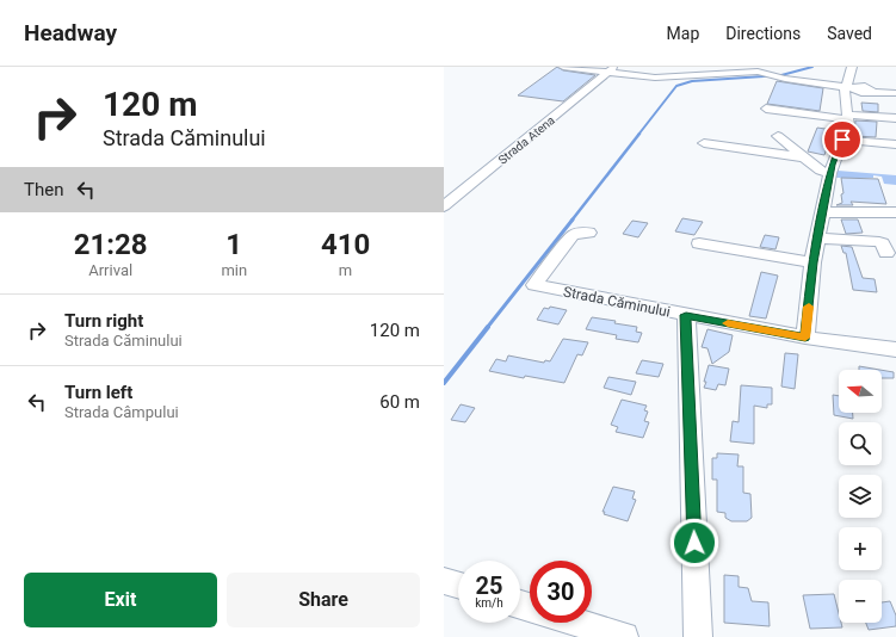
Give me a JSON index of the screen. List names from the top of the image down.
{
  "streets": {
    "street": ["Strada Atena", "Strada Căminului"]
  },
  "north": "left",
  "page": {
    "header": "Headway",
    "nav": ["Map", "Directions", "Saved"],
    "turn": ["120 m", "Strada Căminului"],
    "then": "Then",
    "eta": [
      "21:28",
      "Arrival",
      "1",
      "min",
      "410",
      "m"
    ],
    "list": [
      {
        "name": "Turn right",
        "note": "Strada Căminului",
        "value": "120 m"
      },
      {
        "name": "Turn left",
        "note": "Strada Câmpului",
        "value": "60 m"
      }
    ],
    "map_buttons": ["+", "−"],
    "speed": "25 km/h",
    "limit": "30",
    "buttons": ["Exit", "Share"]
  }
}
